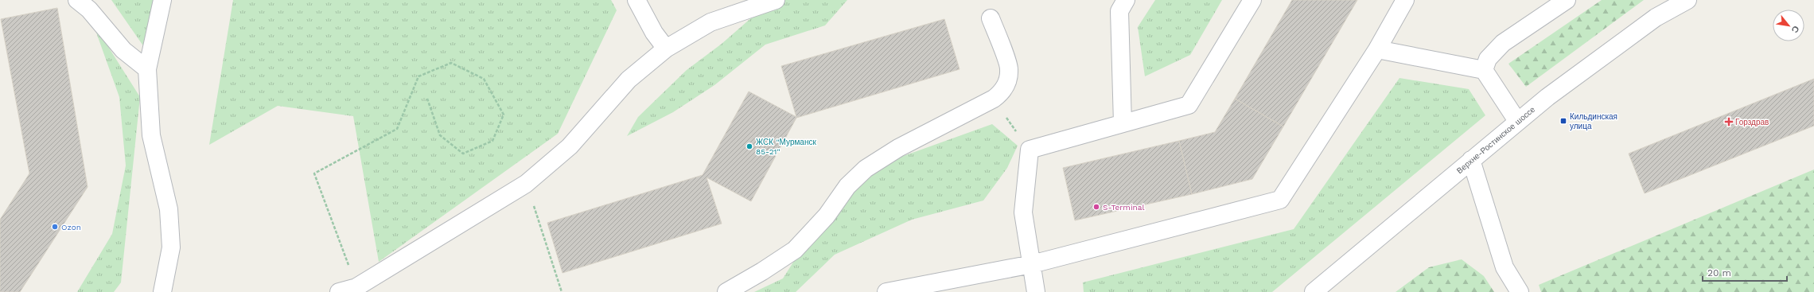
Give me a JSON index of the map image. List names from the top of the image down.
{
  "streets": {
    "street": ["Верхне-Ростинское шоссе"]
  },
  "places": {
    "transit": ["Кильдинская улица"],
    "health": ["Горздрав"],
    "other": ["ЖСК \"Мурманск 85-21\"", "S-Terminal", "Ozon"]
  },
  "scale_bar": "20 m",
  "north": "bottom right"
}
